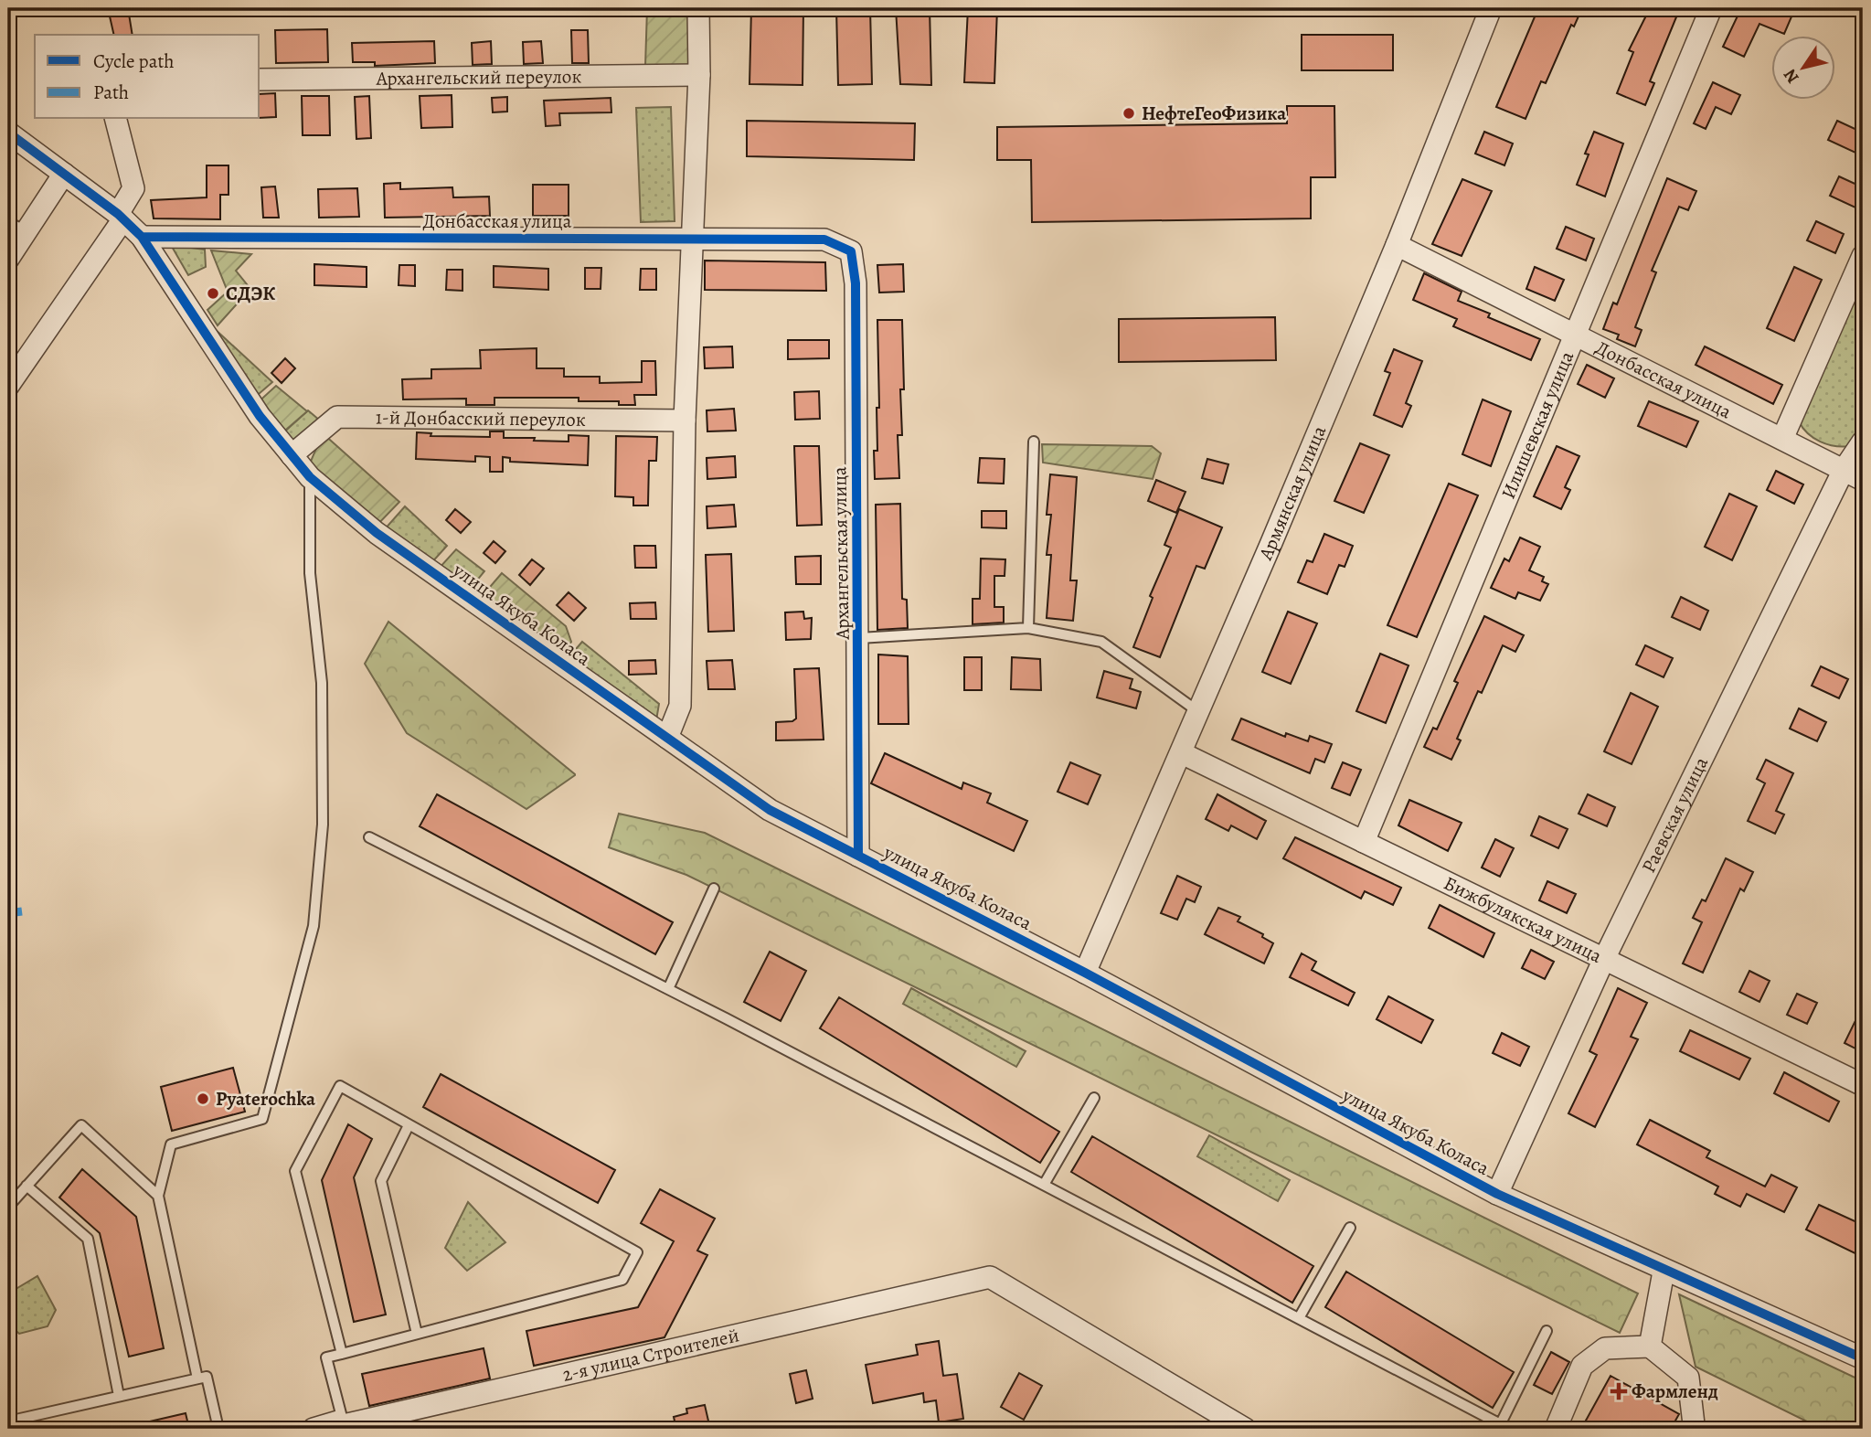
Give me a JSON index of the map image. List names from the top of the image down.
{
  "streets": {
    "street": [
      "Архангельский переулок",
      "Донбасская улица",
      "1-й Донбасский переулок",
      "Илишевская улица",
      "Армянская улица",
      "Архангельская улица",
      "улица Якуба Коласа",
      "Раевская улица",
      "Бижбулякская улица",
      "2-я улица Строителей"
    ]
  },
  "crossings": [
    ["Донбасская улица", "Илишевская улица"],
    ["Донбасская улица", "Армянская улица"],
    ["Донбасская улица", "Архангельская улица"],
    ["Донбасская улица", "улица Якуба Коласа"],
    ["Донбасская улица", "Раевская улица"],
    ["1-й Донбасский переулок", "улица Якуба Коласа"],
    ["Илишевская улица", "Бижбулякская улица"],
    ["Армянская улица", "улица Якуба Коласа"],
    ["Армянская улица", "Бижбулякская улица"],
    ["Архангельская улица", "улица Якуба Коласа"],
    ["улица Якуба Коласа", "Раевская улица"],
    ["Раевская улица", "Бижбулякская улица"]
  ],
  "places": {
    "other": ["НефтеГеоФизика", "СДЭК", "Pyaterochka"],
    "health": ["Фармленд"]
  },
  "legend": ["Cycle path", "Path"],
  "north": "bottom left"
}
